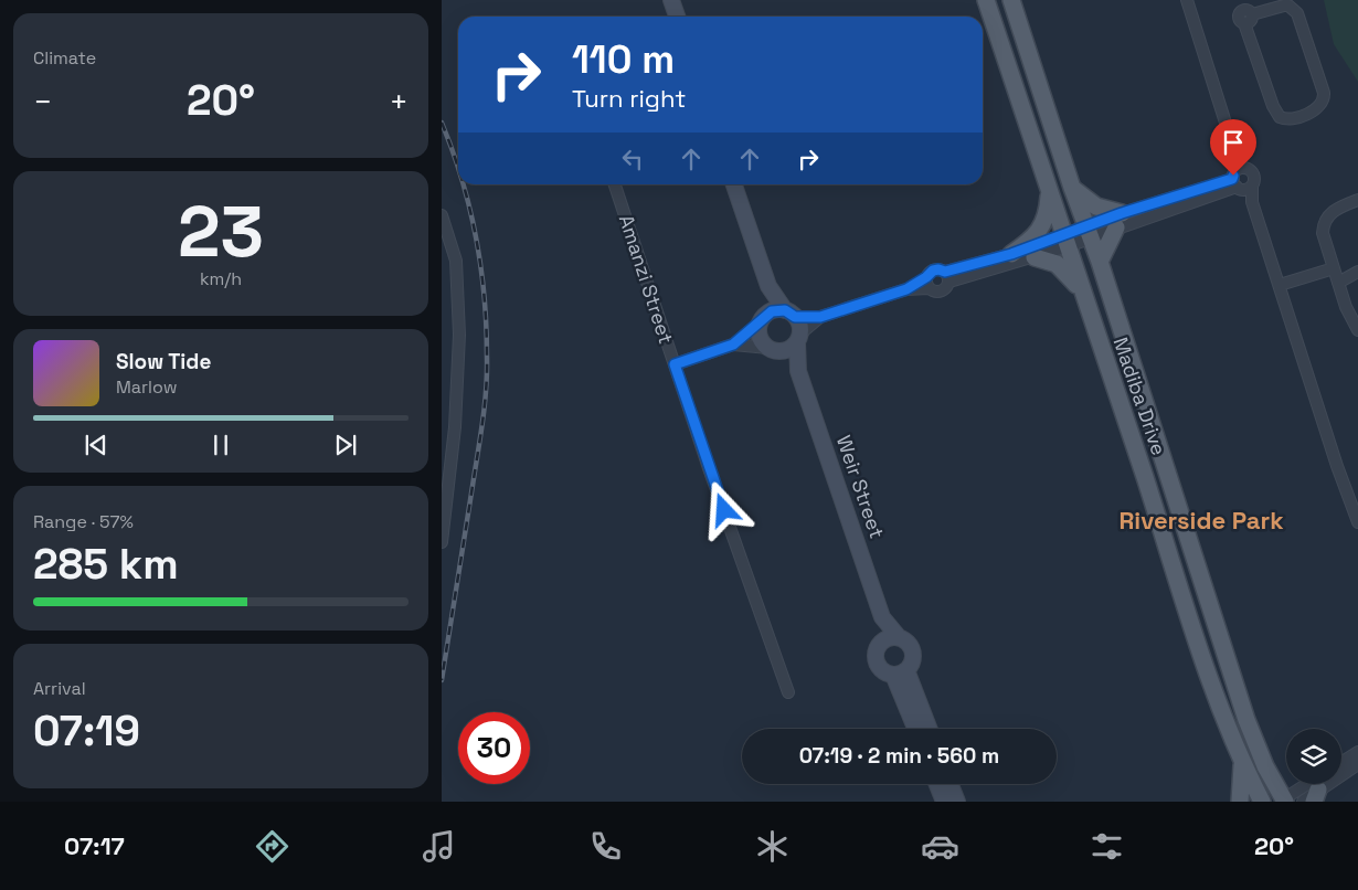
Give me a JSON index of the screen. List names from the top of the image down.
{
  "streets": {
    "main road": ["Madiba Drive"],
    "street": ["Amanzi Street", "Weir Street"]
  },
  "districts": ["Riverside Park"],
  "page": {
    "tile": [
      "Climate",
      ["23", "km/h"],
      ["Range · 57%", "285 km"],
      ["Arrival", "07:19"]
    ],
    "turn": ["110 m", "Turn right"],
    "heat": ["−", "20°", "+"],
    "song": ["Slow Tide", "Marlow"],
    "limit": "30",
    "trip": "07:19 · 2 min · 560 m",
    "tabs": ["07:17", "20°"]
  }
}
